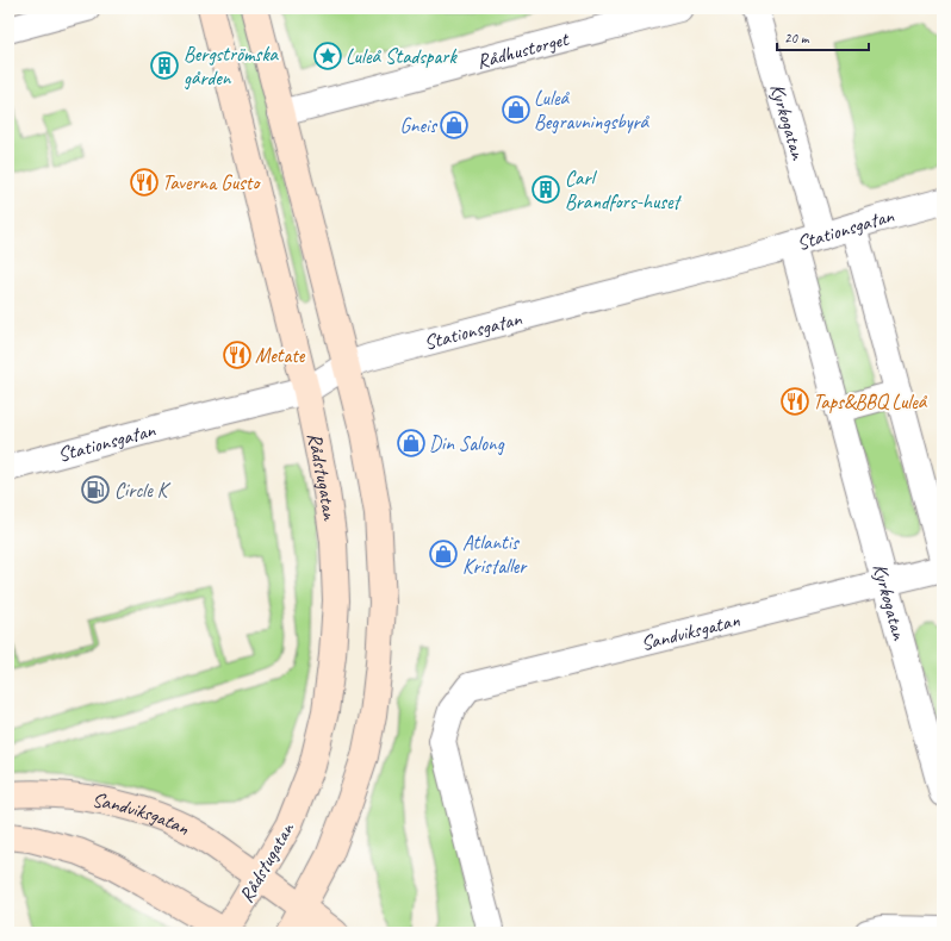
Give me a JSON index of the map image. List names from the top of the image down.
{
  "streets": {
    "main road": ["Rådstugatan", "Sandviksgatan"],
    "street": ["Rådhustorget", "Kyrkogatan", "Stationsgatan"]
  },
  "crossings": [
    ["Kyrkogatan", "Stationsgatan"],
    ["Kyrkogatan", "Sandviksgatan"],
    ["Stationsgatan", "Rådstugatan"],
    ["Rådstugatan", "Sandviksgatan"]
  ],
  "places": {
    "place": ["Luleå Stadspark"],
    "building": ["Bergströmska gården", "Carl Brandfors-huset"],
    "shop": [
      "Luleå Begravningsbyrå",
      "Gneis",
      "Din Salong",
      "Atlantis Kristaller"
    ],
    "restaurant": ["Taverna Gusto", "Metate", "Taps&BBQ Luleå"],
    "fuel station": ["Circle K"]
  },
  "scale_bar": "20 m"
}
